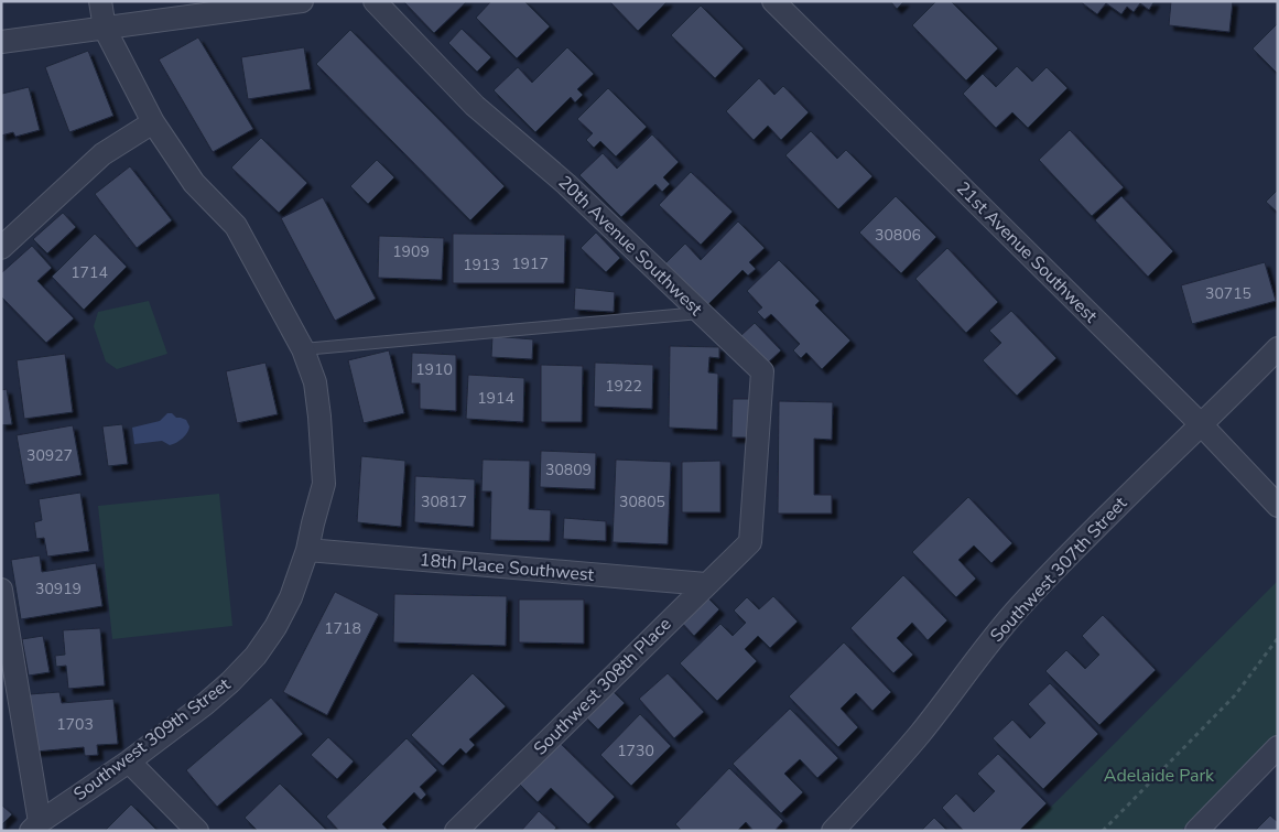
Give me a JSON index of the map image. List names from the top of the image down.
{
  "streets": {
    "street": [
      "20th Avenue Southwest",
      "21st Avenue Southwest",
      "18th Place Southwest",
      "Southwest 307th Street",
      "Southwest 308th Place",
      "Southwest 309th Street"
    ]
  },
  "crossings": [
    ["20th Avenue Southwest", "Southwest 308th Place"],
    ["21st Avenue Southwest", "Southwest 307th Street"],
    ["18th Place Southwest", "Southwest 308th Place"],
    ["18th Place Southwest", "Southwest 309th Street"]
  ],
  "parks": ["Adelaide Park"],
  "house_numbers": [
    "30806",
    "1909",
    "1917",
    "1913",
    "1714",
    "30715",
    "1910",
    "1922",
    "1914",
    "30927",
    "30809",
    "30817",
    "30805",
    "30919",
    "1718",
    "1703",
    "1730"
  ]
}
